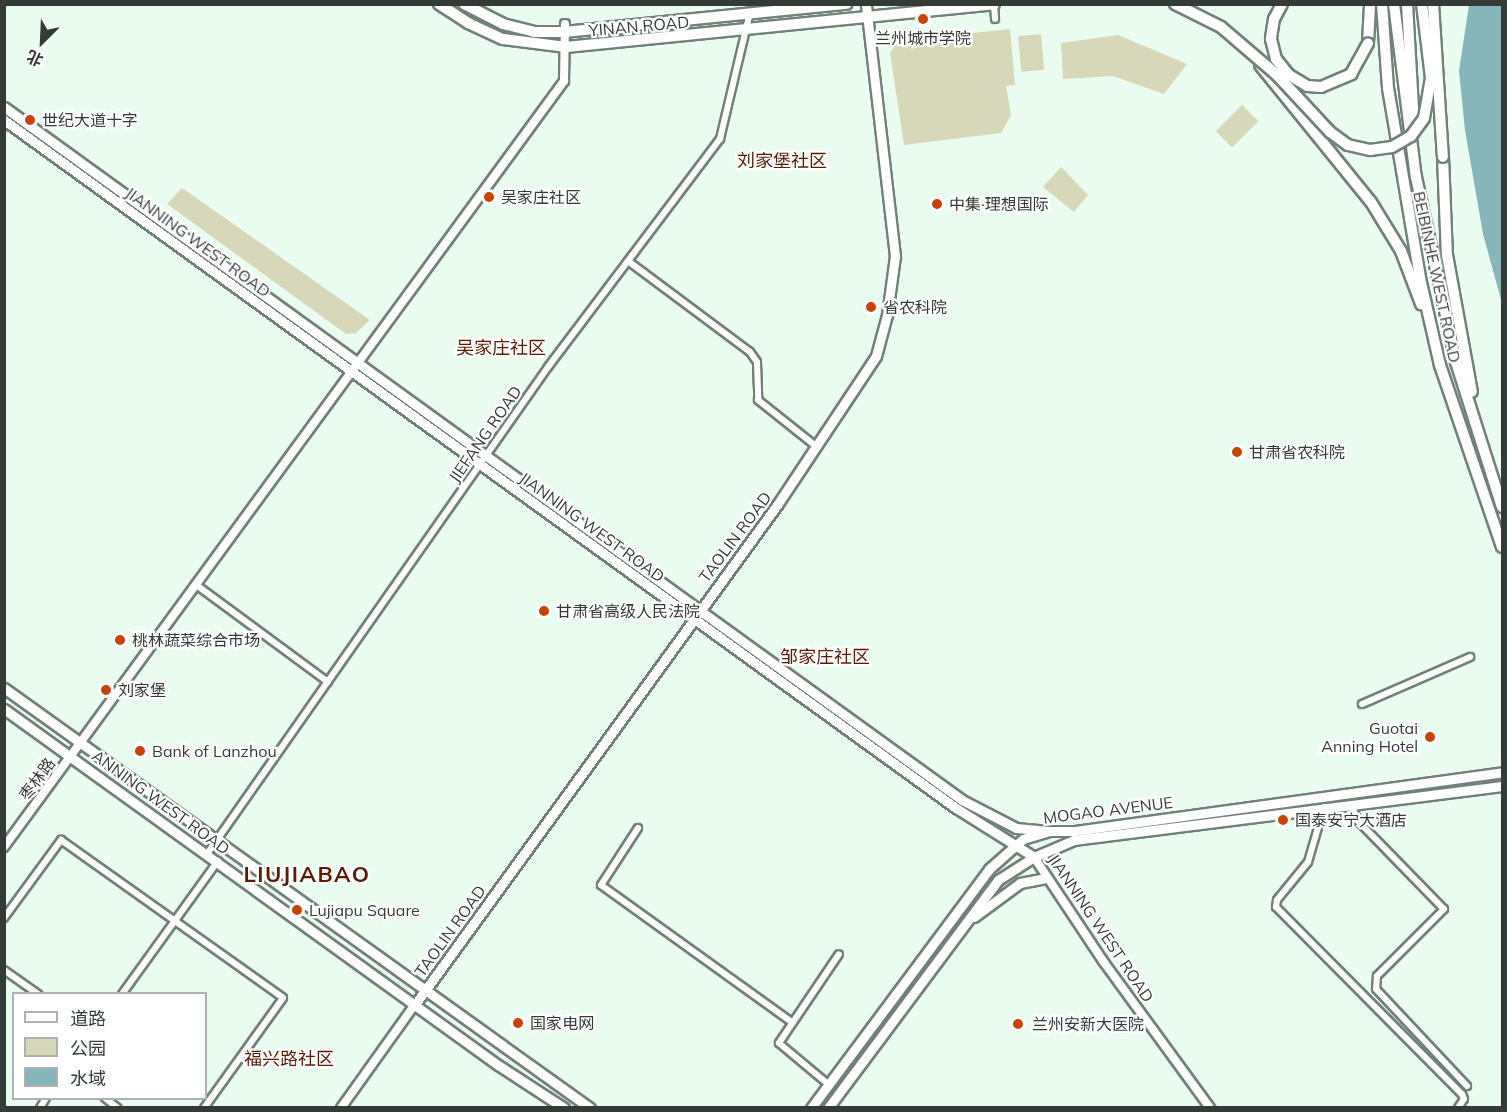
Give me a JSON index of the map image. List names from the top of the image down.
{
  "streets": {
    "main road": [
      "YINAN ROAD",
      "JIANNING WEST ROAD",
      "BEIBINHE WEST ROAD",
      "TAOLIN ROAD",
      "ANNING WEST ROAD",
      "MOGAO AVENUE"
    ],
    "street": ["JIEFANG ROAD", "枣林路"]
  },
  "crossings": [
    ["YINAN ROAD", "JIEFANG ROAD"],
    ["YINAN ROAD", "TAOLIN ROAD"],
    ["YINAN ROAD", "枣林路"],
    ["JIANNING WEST ROAD", "JIEFANG ROAD"],
    ["JIANNING WEST ROAD", "TAOLIN ROAD"],
    ["JIANNING WEST ROAD", "枣林路"],
    ["JIANNING WEST ROAD", "MOGAO AVENUE"],
    ["JIEFANG ROAD", "ANNING WEST ROAD"],
    ["TAOLIN ROAD", "ANNING WEST ROAD"],
    ["枣林路", "ANNING WEST ROAD"]
  ],
  "districts": [
    "刘家堡社区",
    "吴家庄社区",
    "邹家庄社区",
    "LIUJIABAO",
    "福兴路社区"
  ],
  "places": [
    "兰州城市学院",
    "世纪大道十字",
    "吴家庄社区",
    "中集·理想国际",
    "省农科院",
    "甘肃省农科院",
    "甘肃省高级人民法院",
    "桃林蔬菜综合市场",
    "刘家堡",
    "Guotai Anning Hotel",
    "Bank of Lanzhou",
    "国泰安宁大酒店",
    "Lujiapu Square",
    "国家电网",
    "兰州安新大医院"
  ],
  "legend": ["道路", "公园", "水域"],
  "north": "bottom left"
}
